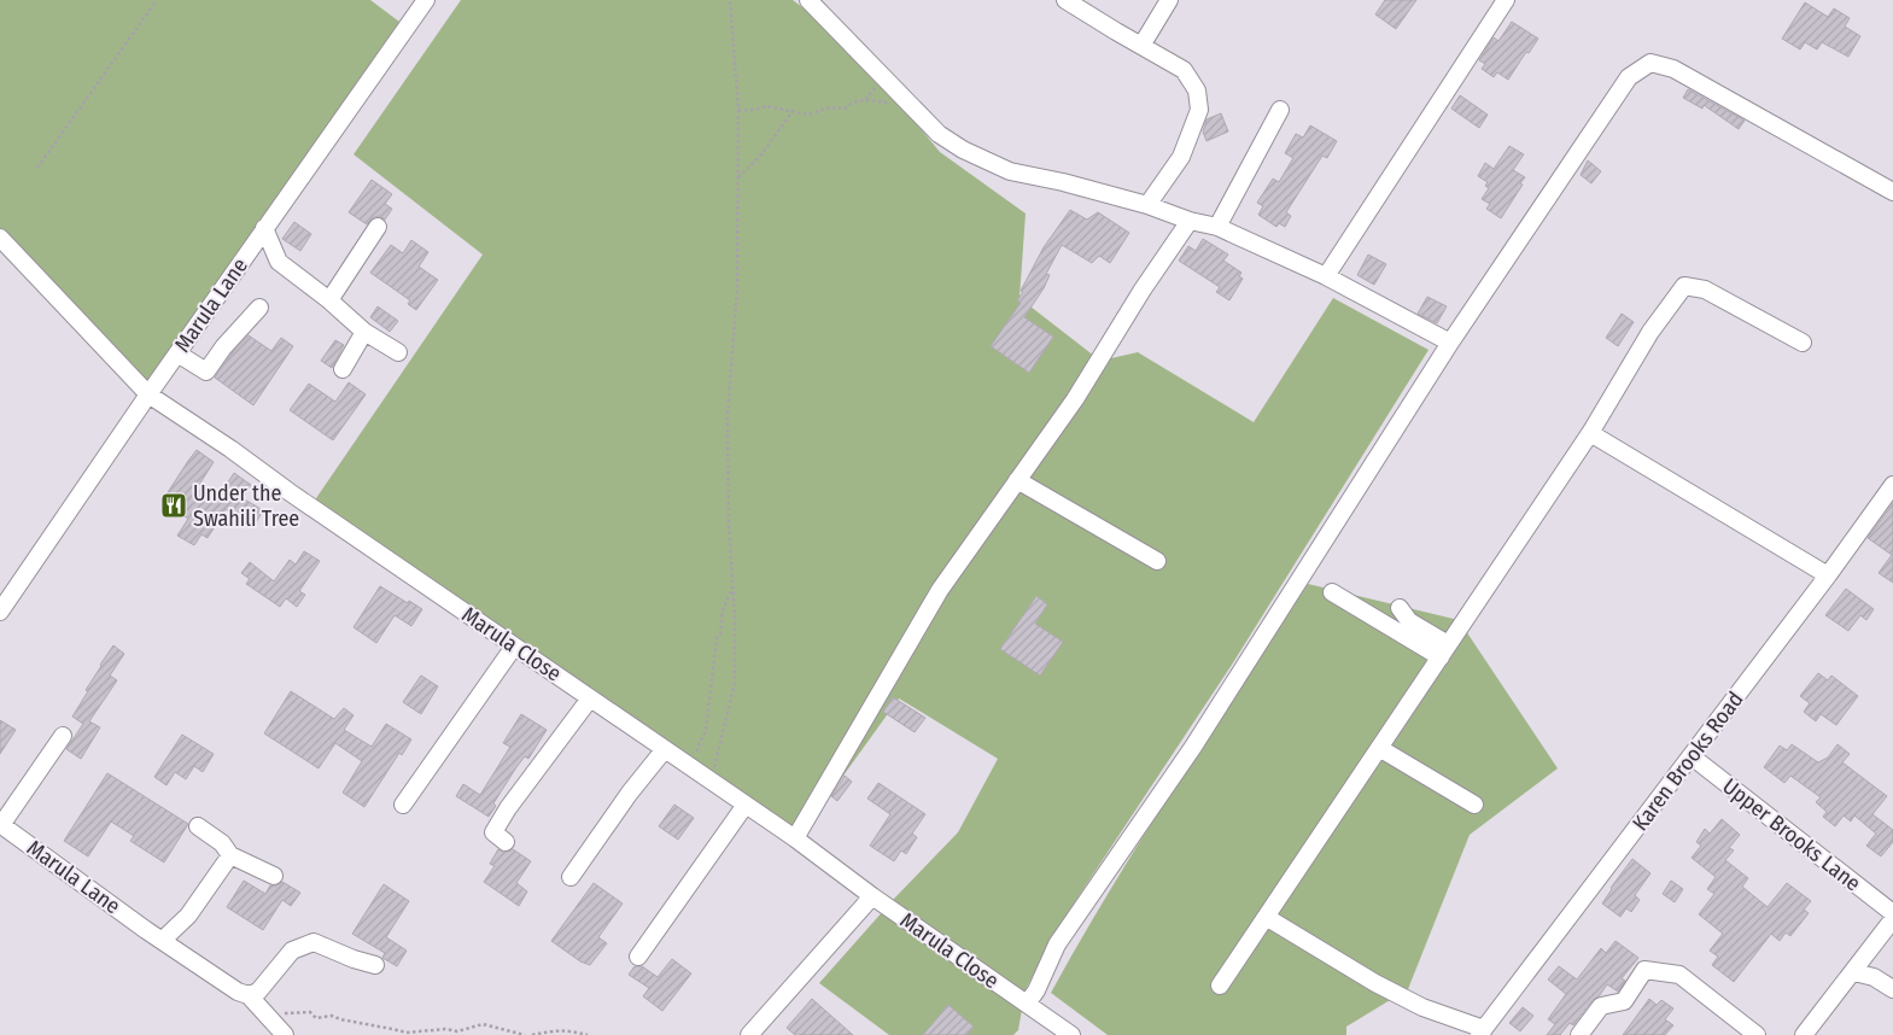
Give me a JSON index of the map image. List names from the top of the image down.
{
  "streets": {
    "street": [
      "Marula Lane",
      "Marula Close",
      "Karen Brooks Road",
      "Upper Brooks Lane"
    ]
  },
  "crossings": [
    ["Marula Lane", "Marula Close"],
    ["Karen Brooks Road", "Upper Brooks Lane"]
  ],
  "places": {
    "restaurant": ["Under the Swahili Tree"]
  }
}
